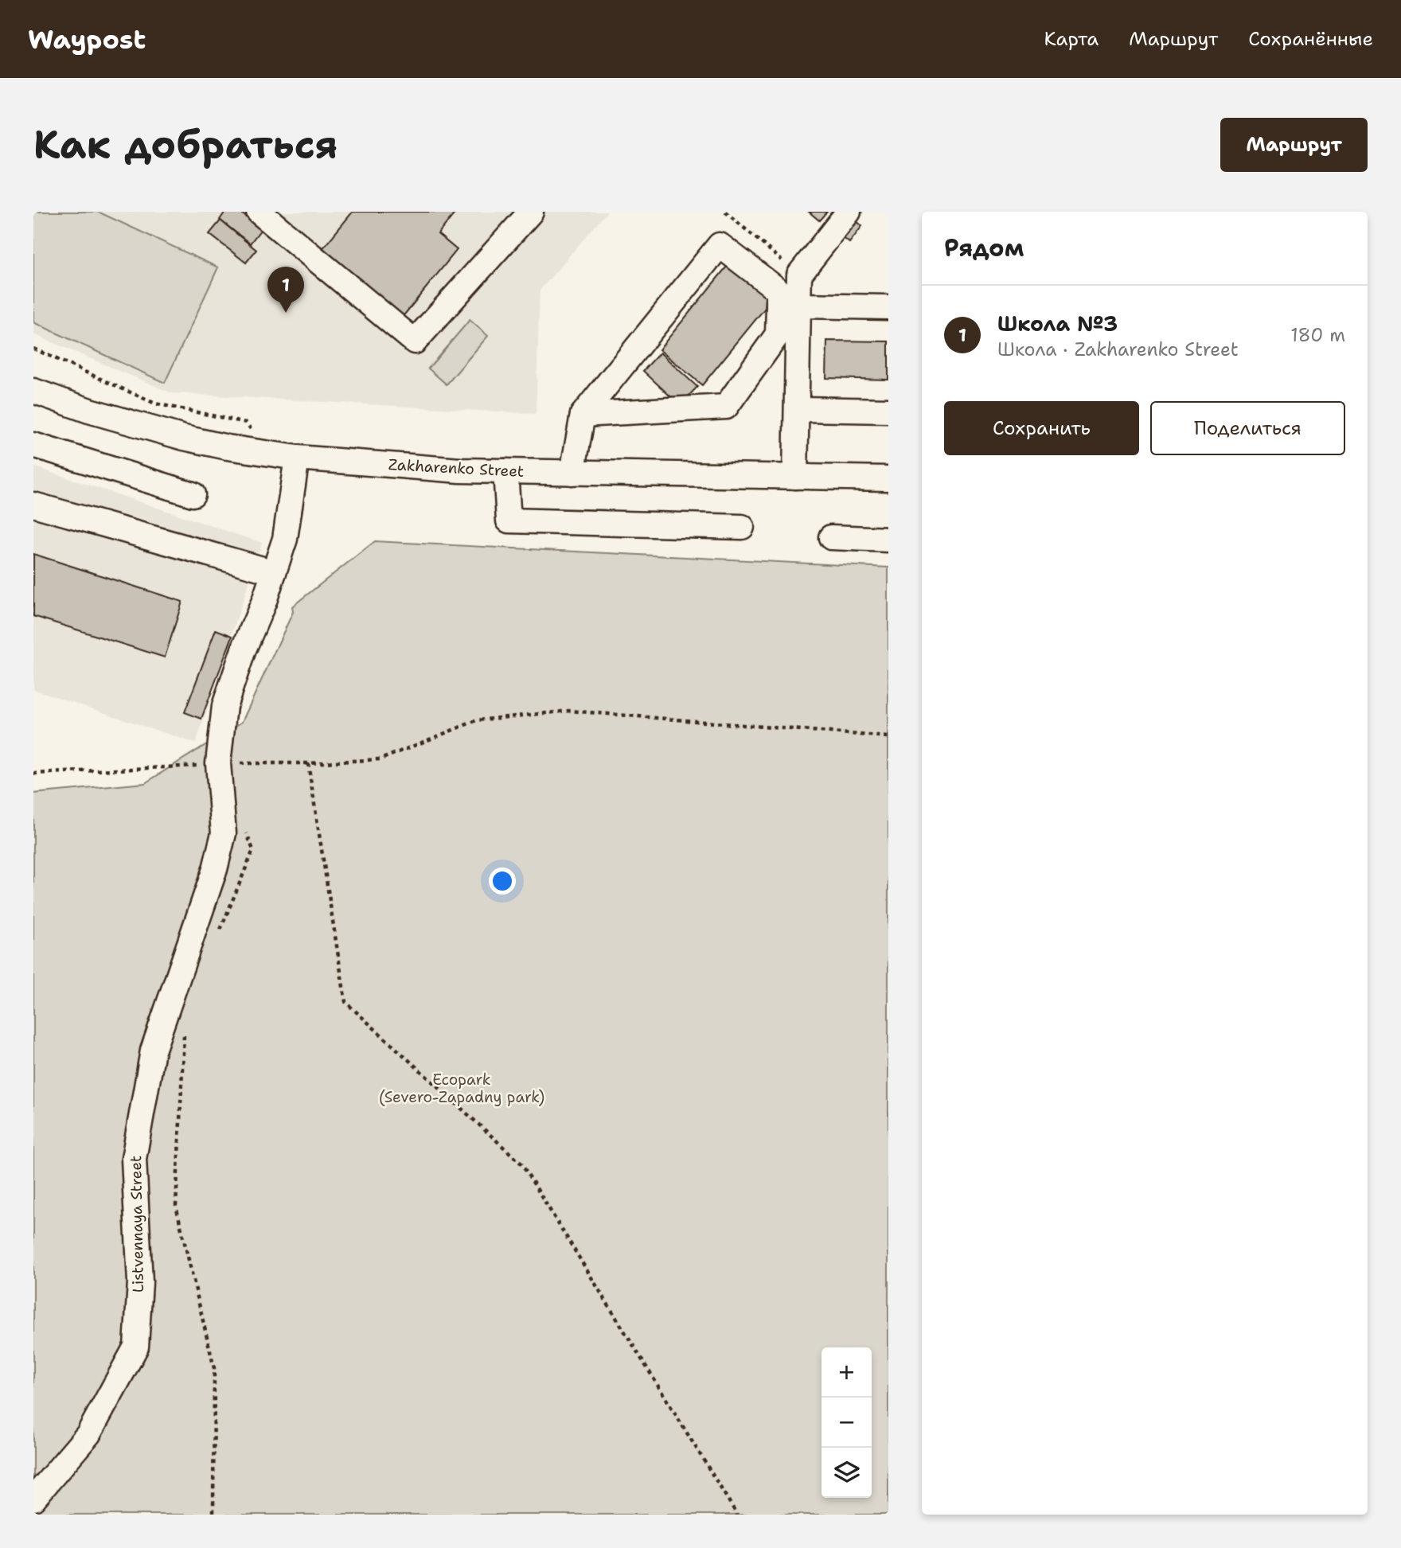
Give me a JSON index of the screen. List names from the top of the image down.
{
  "streets": {
    "street": ["Zakharenko Street", "Listvennaya Street"]
  },
  "crossings": [
    ["Zakharenko Street", "Listvennaya Street"]
  ],
  "parks": ["Ecopark (Severo-Zapadny park)"],
  "page": {
    "header": "Waypost",
    "nav": ["Карта", "Маршрут", "Сохранённые"],
    "buttons": [
      "Маршрут",
      ["Сохранить", "Поделиться"]
    ],
    "title": "Как добраться",
    "heading": "Рядом",
    "pins": "1",
    "list": [
      {
        "mark": "1",
        "name": "Школа №3",
        "note": "Школа · Zakharenko Street",
        "value": "180 m"
      }
    ],
    "map_buttons": ["+", "−"]
  }
}
